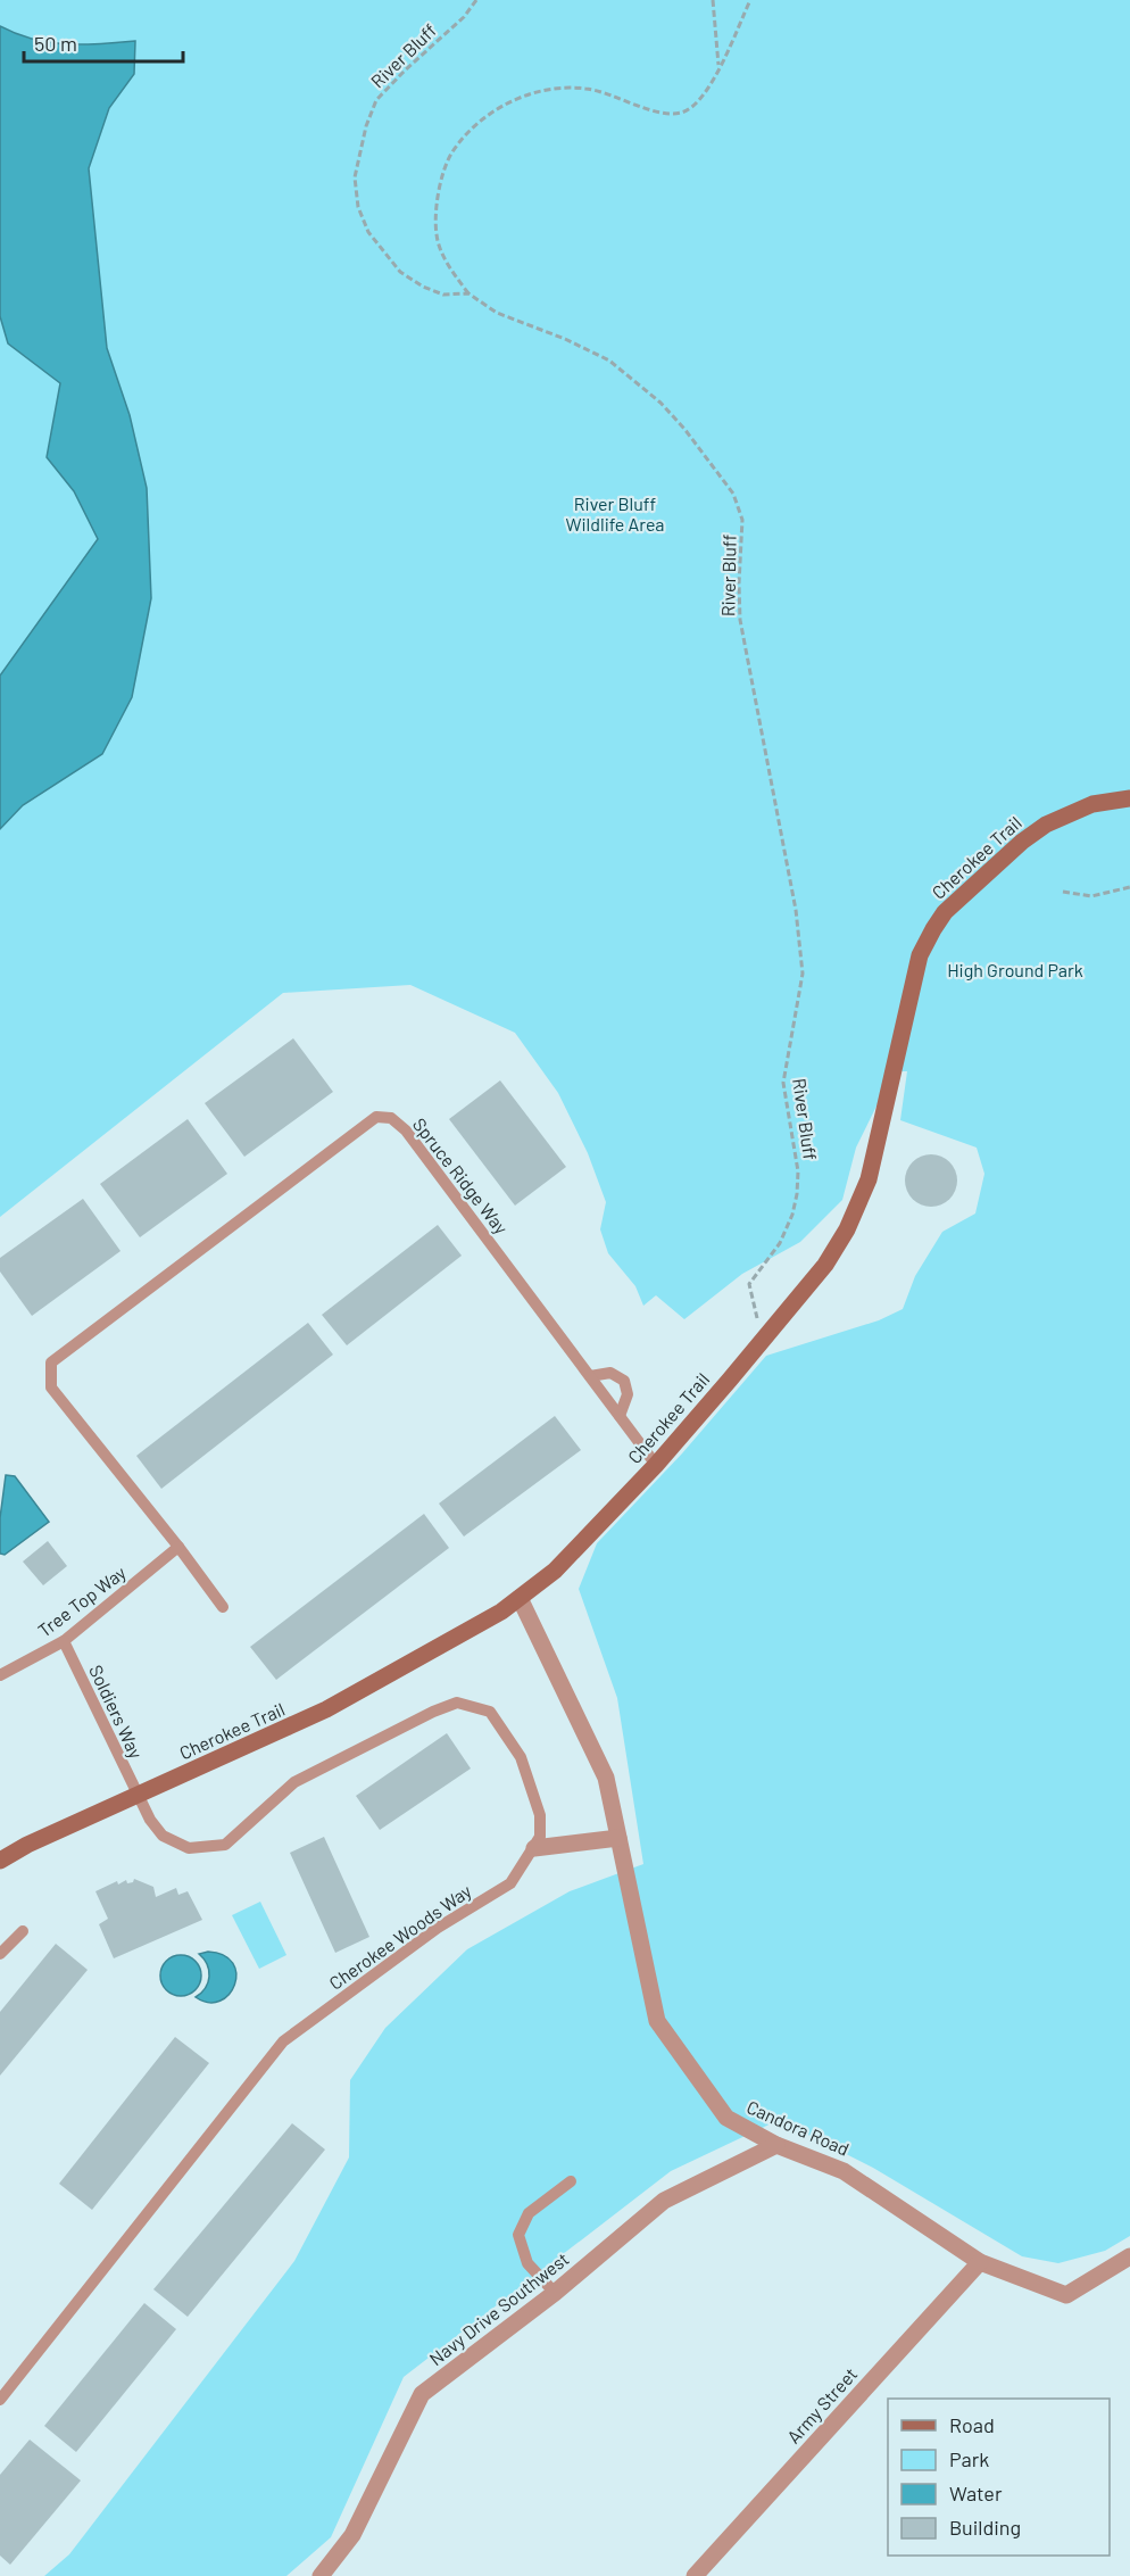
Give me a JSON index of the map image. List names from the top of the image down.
{
  "streets": {
    "street": [
      "Cherokee Trail",
      "Candora Road",
      "Navy Drive Southwest",
      "Army Street"
    ],
    "lane": [
      "Spruce Ridge Way",
      "Tree Top Way",
      "Soldiers Way",
      "Cherokee Woods Way"
    ],
    "path": ["River Bluff"]
  },
  "crossings": [
    ["River Bluff", "Cherokee Trail"],
    ["Cherokee Trail", "Spruce Ridge Way"],
    ["Cherokee Trail", "Soldiers Way"],
    ["Cherokee Trail", "Cherokee Woods Way"],
    ["Cherokee Trail", "Candora Road"],
    ["Spruce Ridge Way", "Tree Top Way"],
    ["Tree Top Way", "Soldiers Way"],
    ["Soldiers Way", "Cherokee Woods Way"],
    ["Candora Road", "Navy Drive Southwest"],
    ["Candora Road", "Army Street"]
  ],
  "parks": ["River Bluff Wildlife Area", "High Ground Park"],
  "legend": [
    "Road",
    "Park",
    "Water",
    "Building"
  ],
  "scale_bar": "50 m"
}
